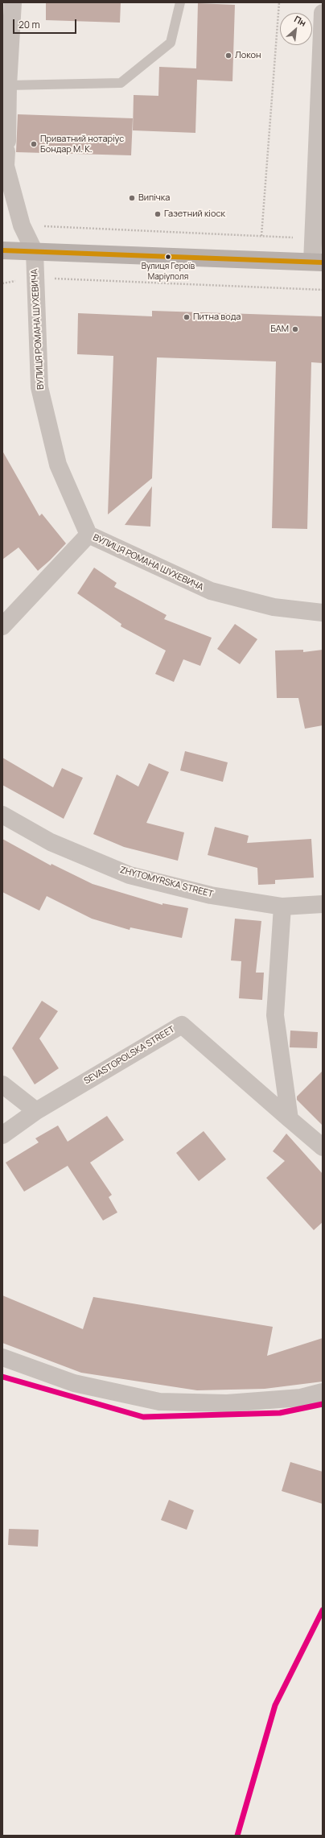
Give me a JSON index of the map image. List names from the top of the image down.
{
  "streets": {
    "street": ["ВУЛИЦЯ РОМАНА ШУХЕВИЧА", "ZHYTOMYRSKA STREET", "SEVASTOPOLSKA STREET"]
  },
  "places": [
    "Локон",
    "Приватний нотаріус Бондар М. К.",
    "Випічка",
    "Газетний кіоск",
    "Вулиця Героїв Маріуполя",
    "Питна вода",
    "БАМ"
  ],
  "scale_bar": "20 m",
  "north": "top right"
}
